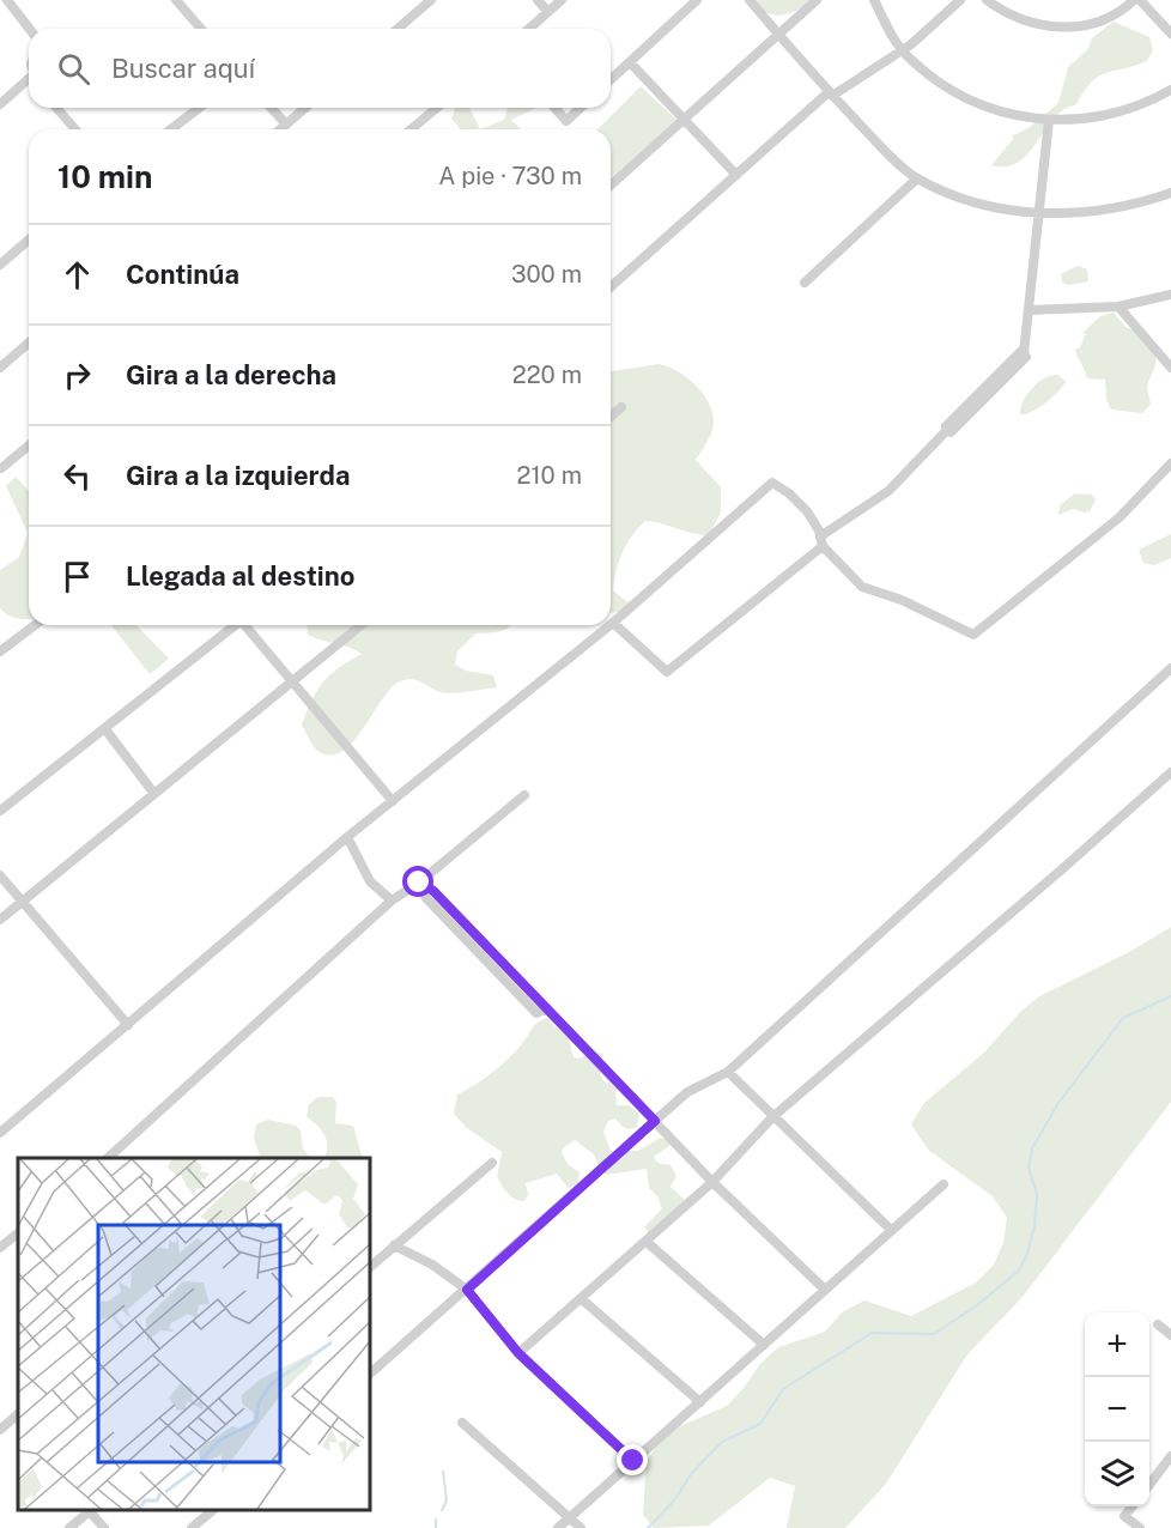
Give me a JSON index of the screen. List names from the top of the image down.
{
  "page": {
    "search": "Buscar aquí",
    "heading": ["10 min", "A pie · 730 m"],
    "list": [
      ["Continúa", "300 m"],
      ["Gira a la derecha", "220 m"],
      ["Gira a la izquierda", "210 m"],
      "Llegada al destino"
    ],
    "map_buttons": ["+", "−"]
  }
}
